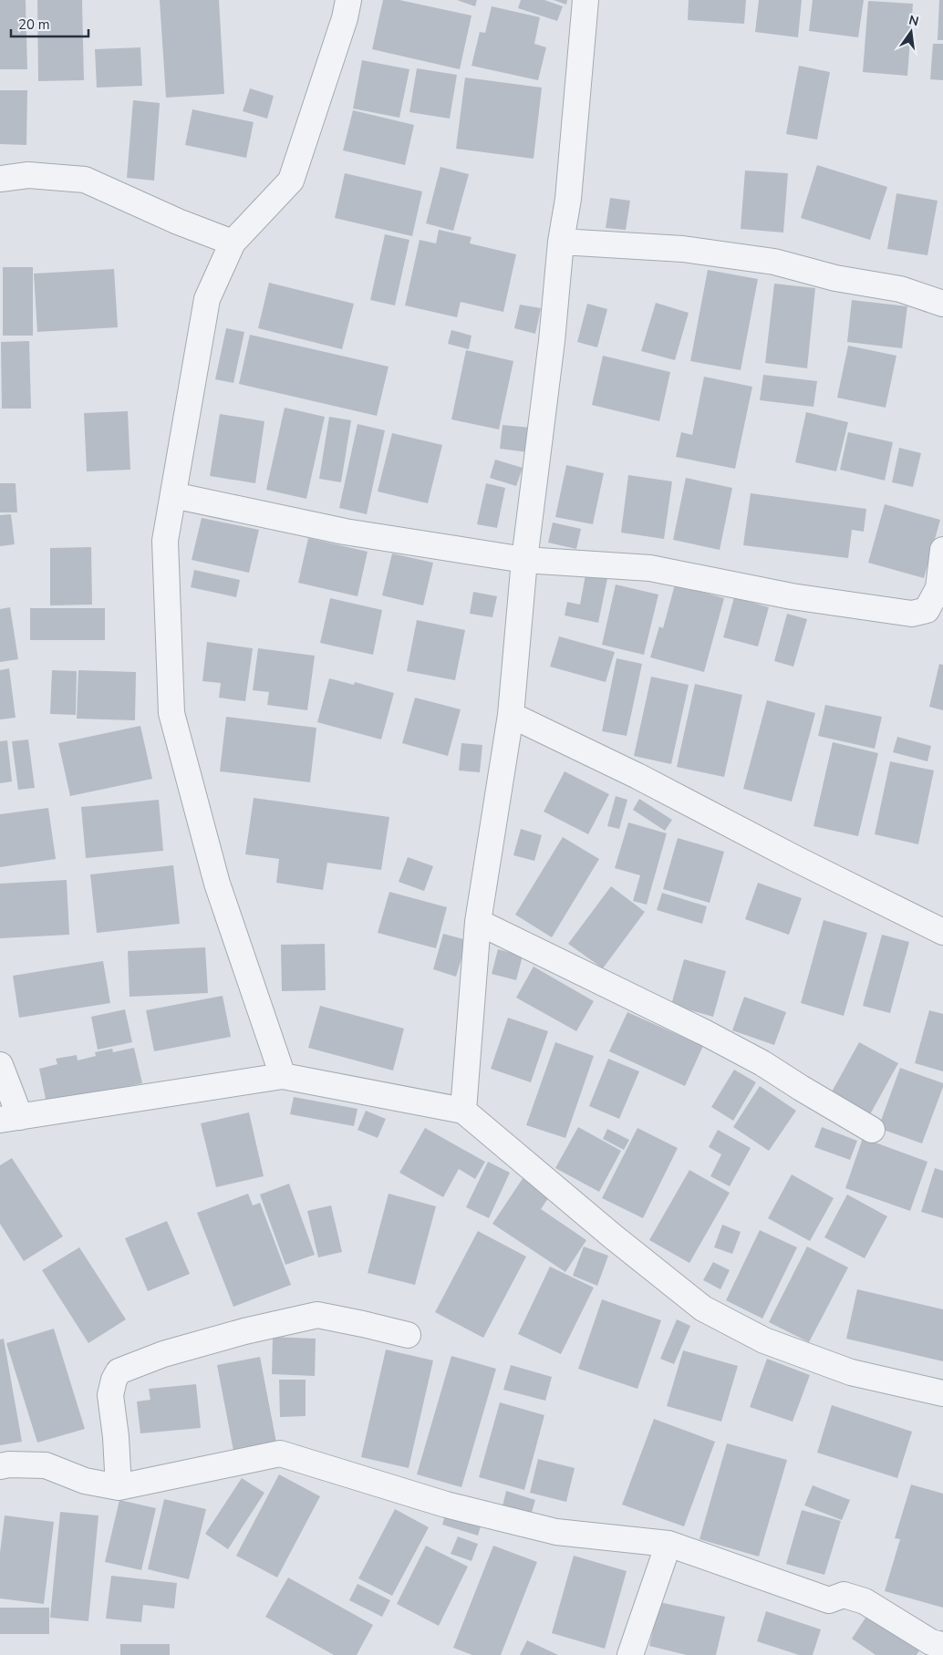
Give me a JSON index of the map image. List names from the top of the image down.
{
  "scale_bar": "20 m",
  "north": "top"
}
